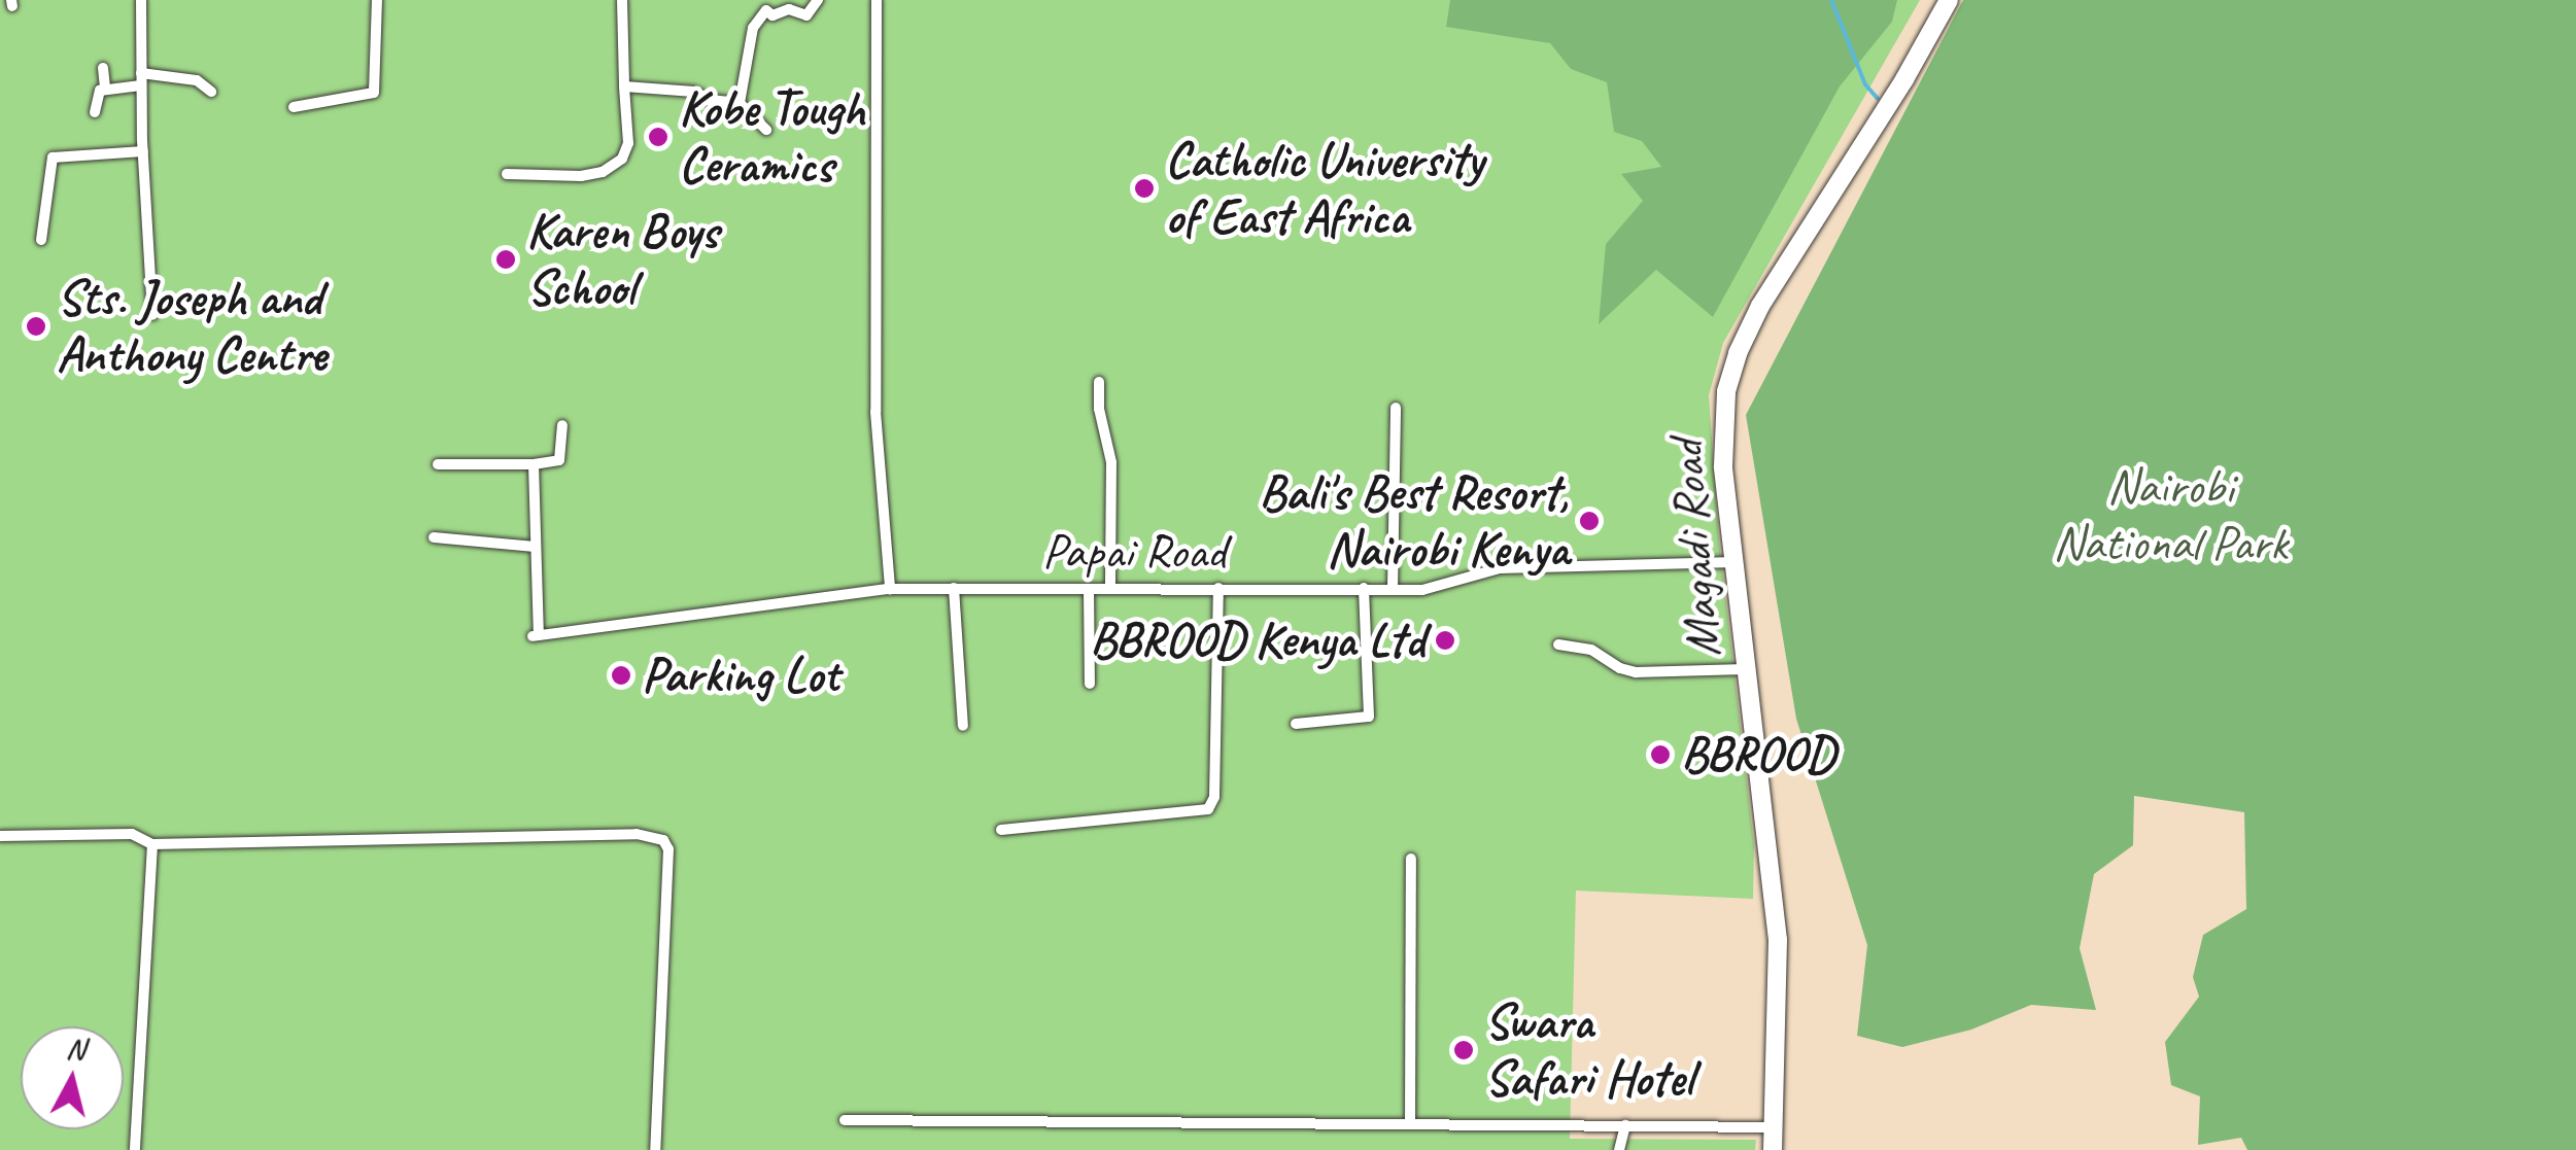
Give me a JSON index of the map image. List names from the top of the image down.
{
  "streets": {
    "highway": ["Magadi Road"],
    "street": ["Papai Road"]
  },
  "crossings": [
    ["Magadi Road", "Papai Road"]
  ],
  "parks": ["Nairobi National Park"],
  "places": [
    "Kobe Tough Ceramics",
    "Catholic University of East Africa",
    "Karen Boys School",
    "Sts. Joseph and Anthony Centre",
    "Bali's Best Resort, Nairobi Kenya",
    "BBROOD Kenya Ltd",
    "Parking Lot",
    "BBROOD",
    "Swara Safari Hotel"
  ],
  "north": "top"
}
